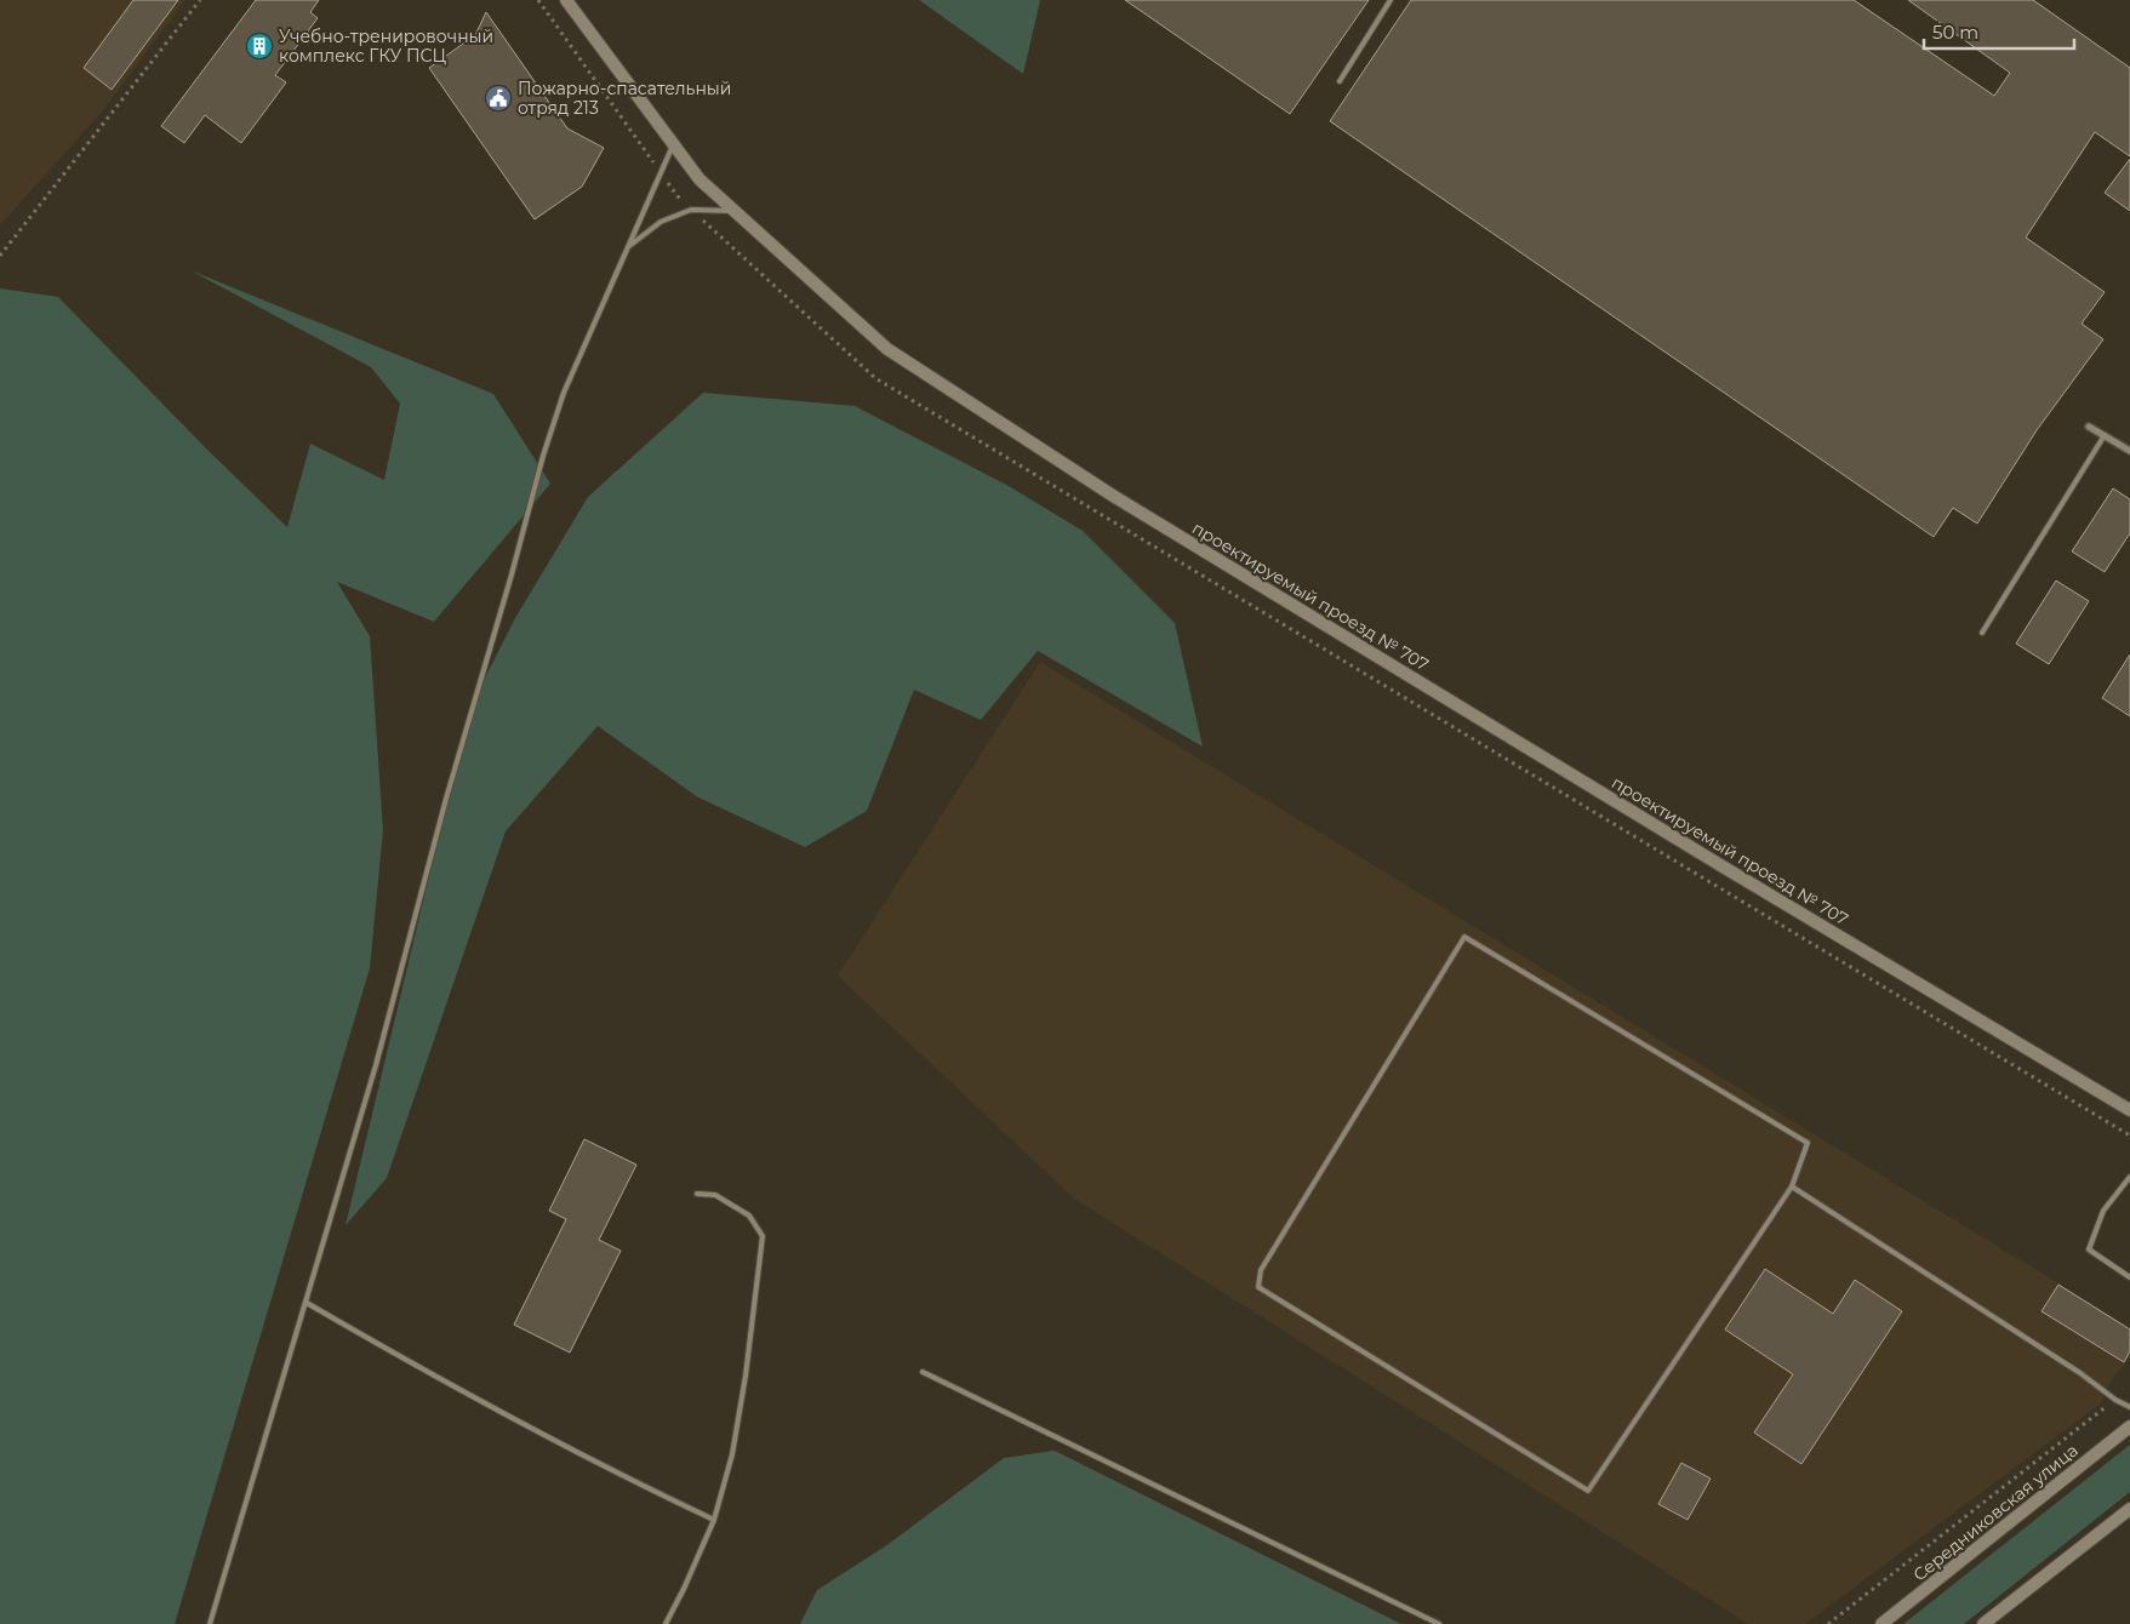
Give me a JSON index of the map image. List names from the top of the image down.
{
  "streets": {
    "street": ["проектируемый проезд № 707", "Середниковская улица"]
  },
  "places": {
    "building": ["Учебно-тренировочный комплекс ГКУ ПСЦ"],
    "public building": ["Пожарно-спасательный отряд 213"]
  },
  "scale_bar": "50 m"
}
